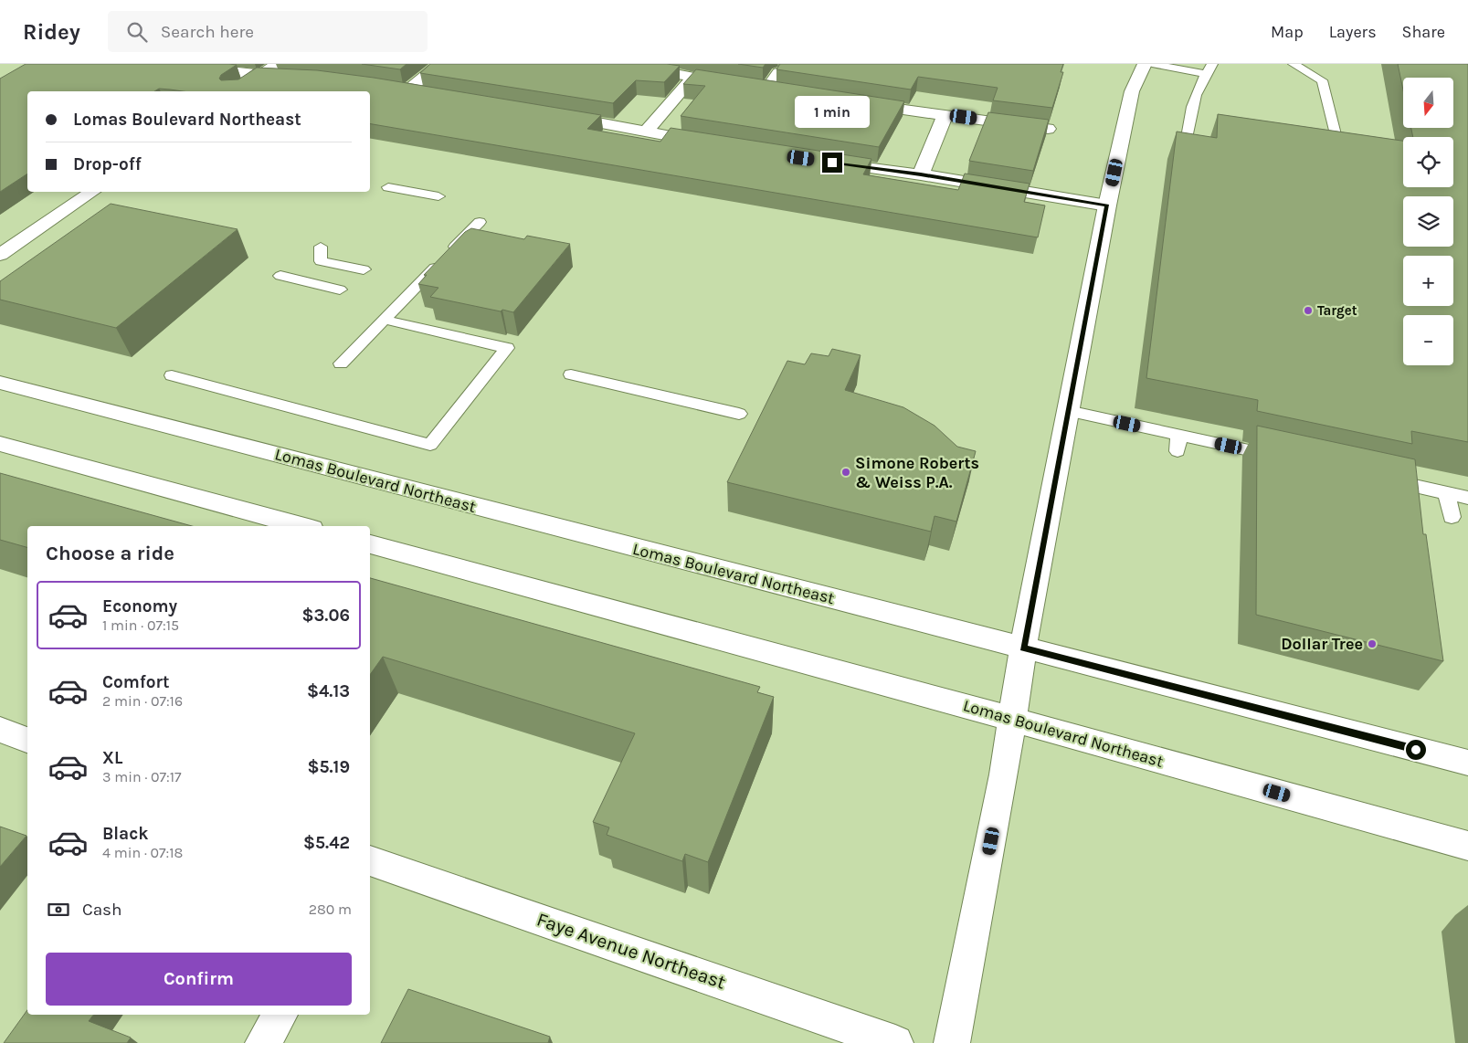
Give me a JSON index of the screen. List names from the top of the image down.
{
  "streets": {
    "street": ["Lomas Boulevard Northeast", "Faye Avenue Northeast"]
  },
  "places": ["Target", "Simone Roberts & Weiss P.A.", "Dollar Tree"],
  "north": "bottom",
  "page": {
    "header": "Ridey",
    "search": "Search here",
    "nav": ["Map", "Layers", "Share"],
    "map_buttons": ["+", "−"],
    "banner": ["Lomas Boulevard Northeast", "Drop-off"],
    "bubble": "1 min",
    "heading": "Choose a ride",
    "list": [
      {
        "name": "Economy",
        "note": "1 min · 07:15",
        "value": "$3.06"
      },
      {
        "name": "Comfort",
        "note": "2 min · 07:16",
        "value": "$4.13"
      },
      {
        "name": "XL",
        "note": "3 min · 07:17",
        "value": "$5.19"
      },
      {
        "name": "Black",
        "note": "4 min · 07:18",
        "value": "$5.42"
      }
    ],
    "pay": ["Cash", "280 m"],
    "buttons": "Confirm"
  }
}
